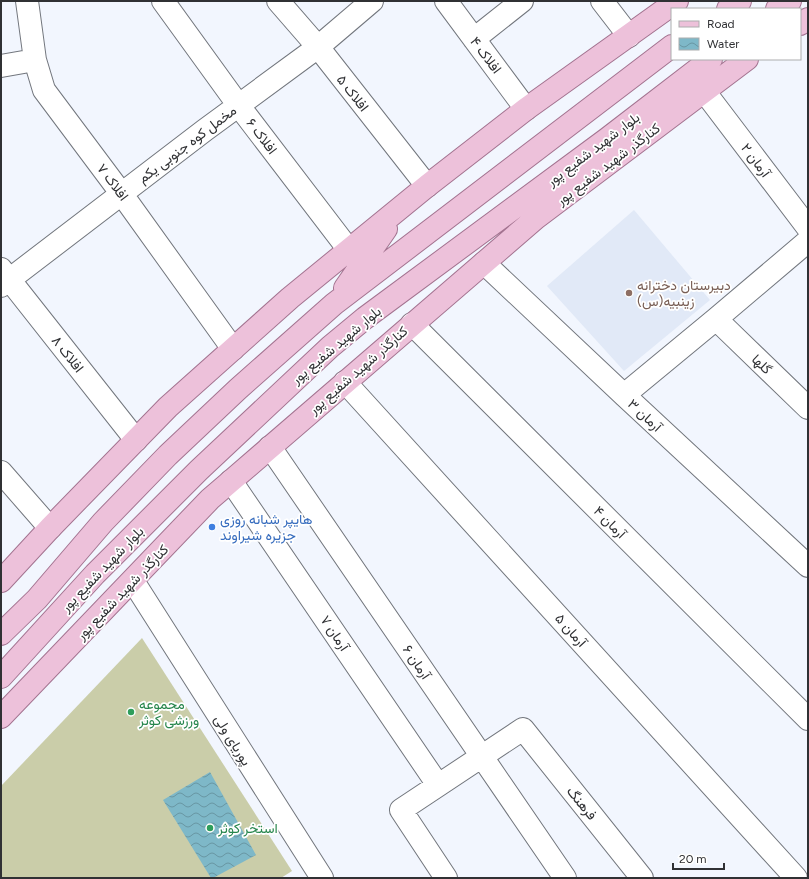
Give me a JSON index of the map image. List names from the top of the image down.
{
  "streets": {
    "main road": ["بلوار شهید شفیع پور", "کنارگذر شهید شفیع پور"],
    "street": [
      "افلاک ۴",
      "افلاک ۵",
      "افلاک ۶",
      "مخمل کوه جنوبی یکم",
      "آرمان ۲",
      "افلاک ۷",
      "افلاک ۸",
      "گلها",
      "آرمان ۳",
      "آرمان ۴",
      "آرمان ۵",
      "آرمان ۷",
      "آرمان ۶",
      "پوریای ولی",
      "فرهنگ"
    ]
  },
  "crossings": [
    ["افلاک ۵", "مخمل کوه جنوبی یکم"],
    ["افلاک ۶", "مخمل کوه جنوبی یکم"],
    ["مخمل کوه جنوبی یکم", "افلاک ۷"],
    ["مخمل کوه جنوبی یکم", "افلاک ۸"],
    ["آرمان ۲", "کنارگذر شهید شفیع پور"],
    ["کنارگذر شهید شفیع پور", "آرمان ۳"],
    ["کنارگذر شهید شفیع پور", "آرمان ۴"],
    ["کنارگذر شهید شفیع پور", "آرمان ۵"],
    ["کنارگذر شهید شفیع پور", "آرمان ۷"],
    ["کنارگذر شهید شفیع پور", "آرمان ۶"],
    ["کنارگذر شهید شفیع پور", "پوریای ولی"],
    ["آرمان ۶", "فرهنگ"]
  ],
  "places": [
    "دبیرستان دخترانه زینبیه(س)",
    "هایپر شبانه روزی جزیره شیراوند",
    "مجموعه ورزشی کوثر",
    "استخر کوثر"
  ],
  "legend": ["Road", "Water"],
  "scale_bar": "20 m"
}
